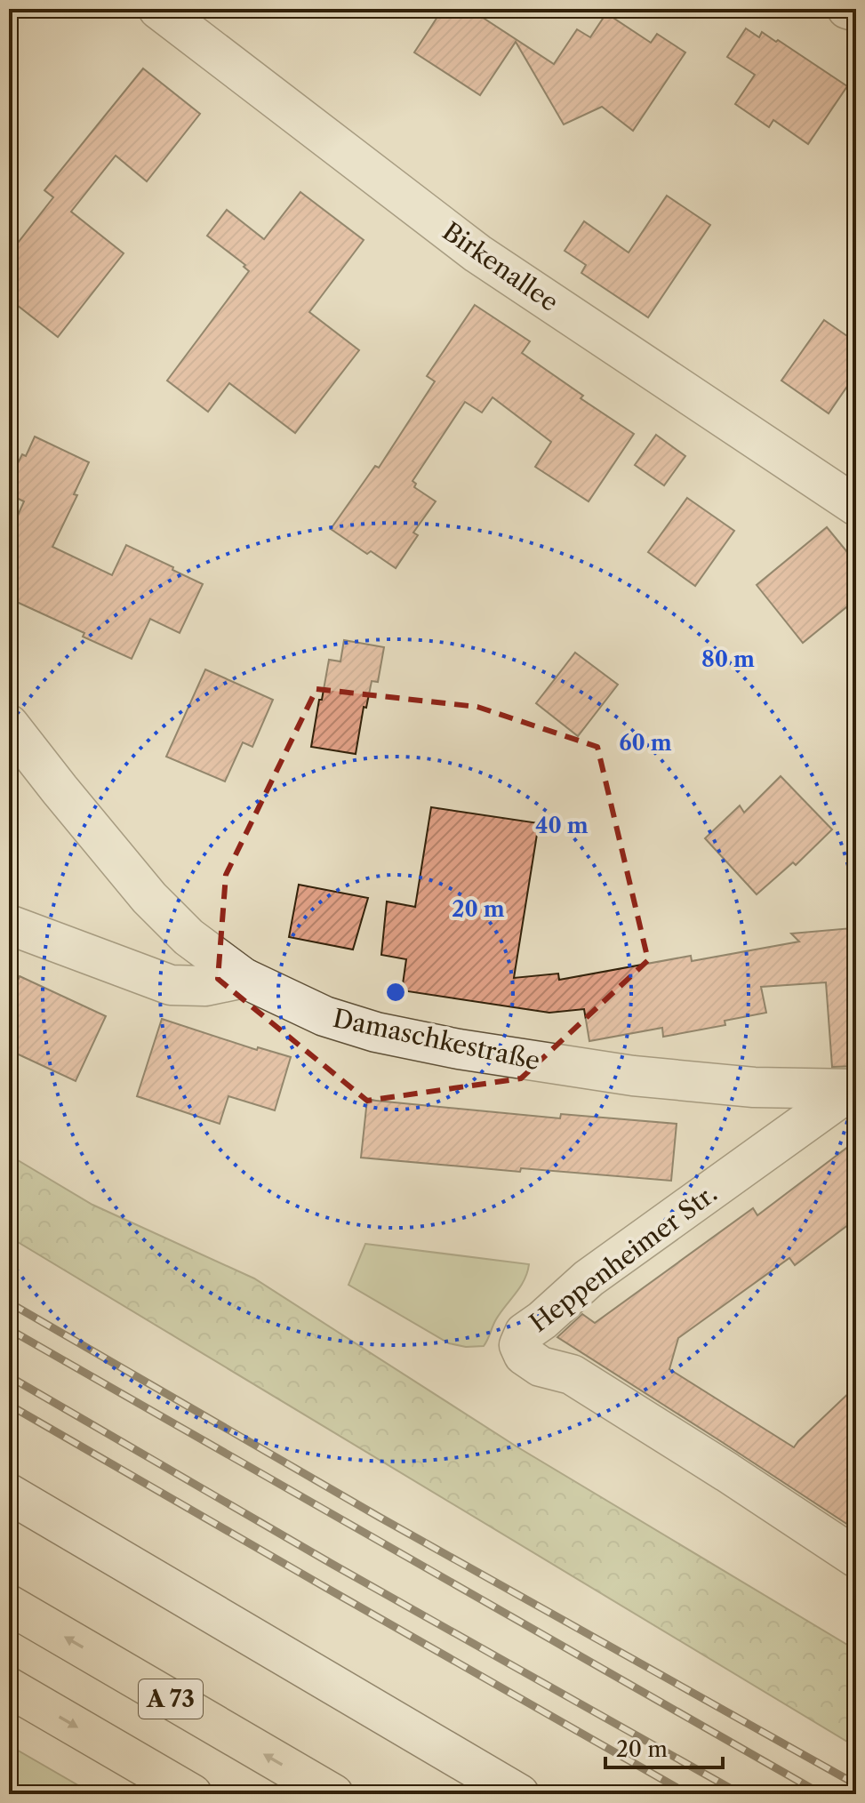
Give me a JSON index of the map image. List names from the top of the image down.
{
  "streets": {
    "highway": ["A 73"],
    "street": ["Birkenallee", "Damaschkestraße", "Heppenheimer Str."]
  },
  "crossings": [
    ["Damaschkestraße", "Heppenheimer Str."]
  ],
  "scale_bar": "20 m",
  "rings": [
    "80 m",
    "60 m",
    "40 m",
    "20 m"
  ]
}
